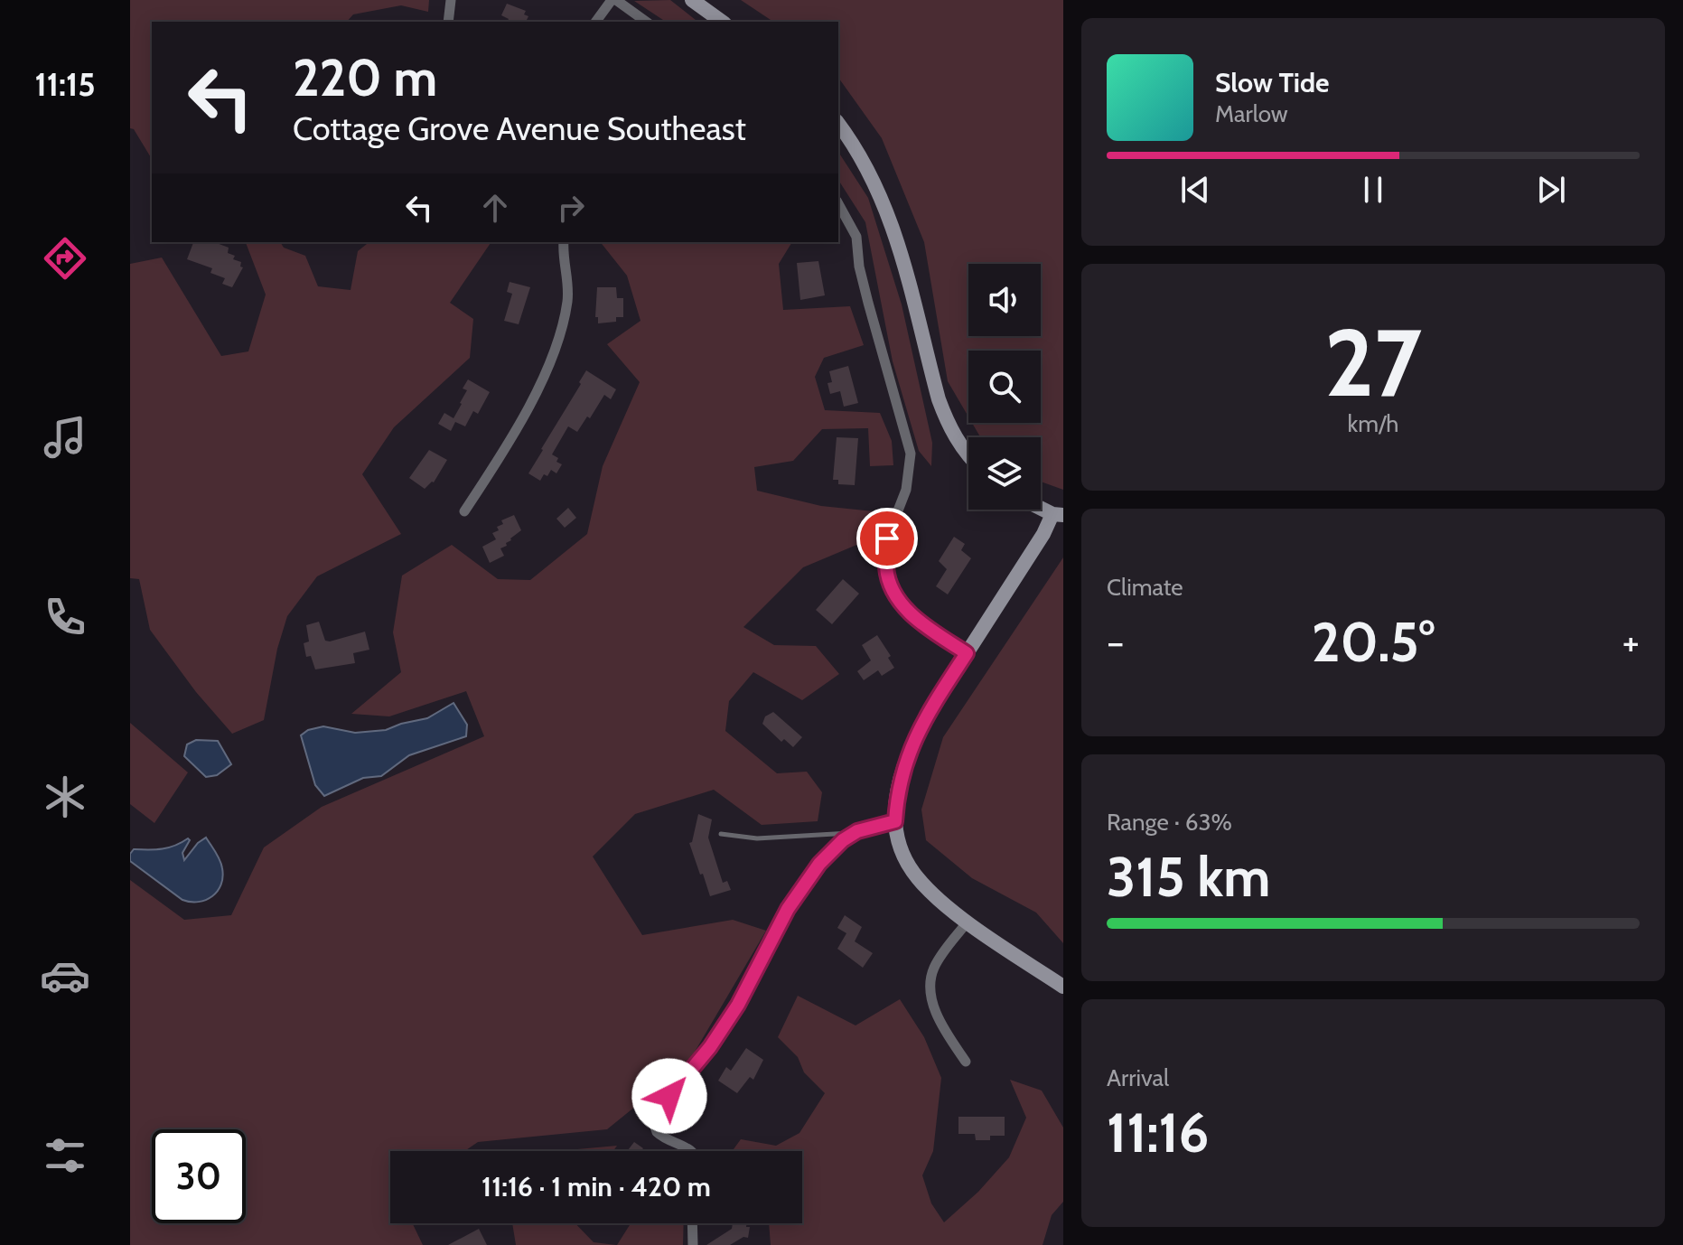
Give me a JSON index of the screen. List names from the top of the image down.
{
  "page": {
    "tabs": "11:15",
    "turn": ["220 m", "Cottage Grove Avenue Southeast"],
    "song": ["Slow Tide", "Marlow"],
    "tile": [
      ["27", "km/h"],
      "Climate",
      ["Range · 63%", "315 km"],
      ["Arrival", "11:16"]
    ],
    "heat": ["−", "20.5°", "+"],
    "limit": "30",
    "trip": "11:16 · 1 min · 420 m"
  }
}
